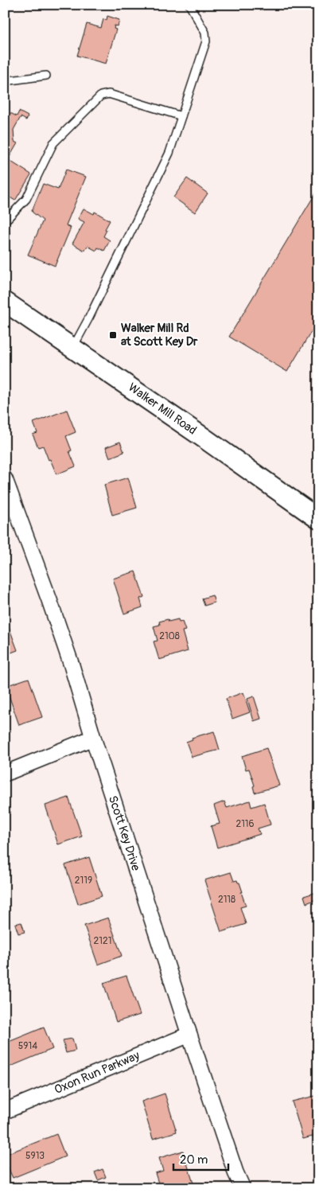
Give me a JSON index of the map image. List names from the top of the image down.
{
  "streets": {
    "street": ["Walker Mill Road", "Scott Key Drive", "Oxon Run Parkway"]
  },
  "crossings": [
    ["Scott Key Drive", "Oxon Run Parkway"]
  ],
  "places": {
    "transit": ["Walker Mill Rd at Scott Key Dr"]
  },
  "house_numbers": [
    "2108",
    "2116",
    "2119",
    "2118",
    "2121",
    "5914",
    "5913"
  ],
  "scale_bar": "20 m"
}
